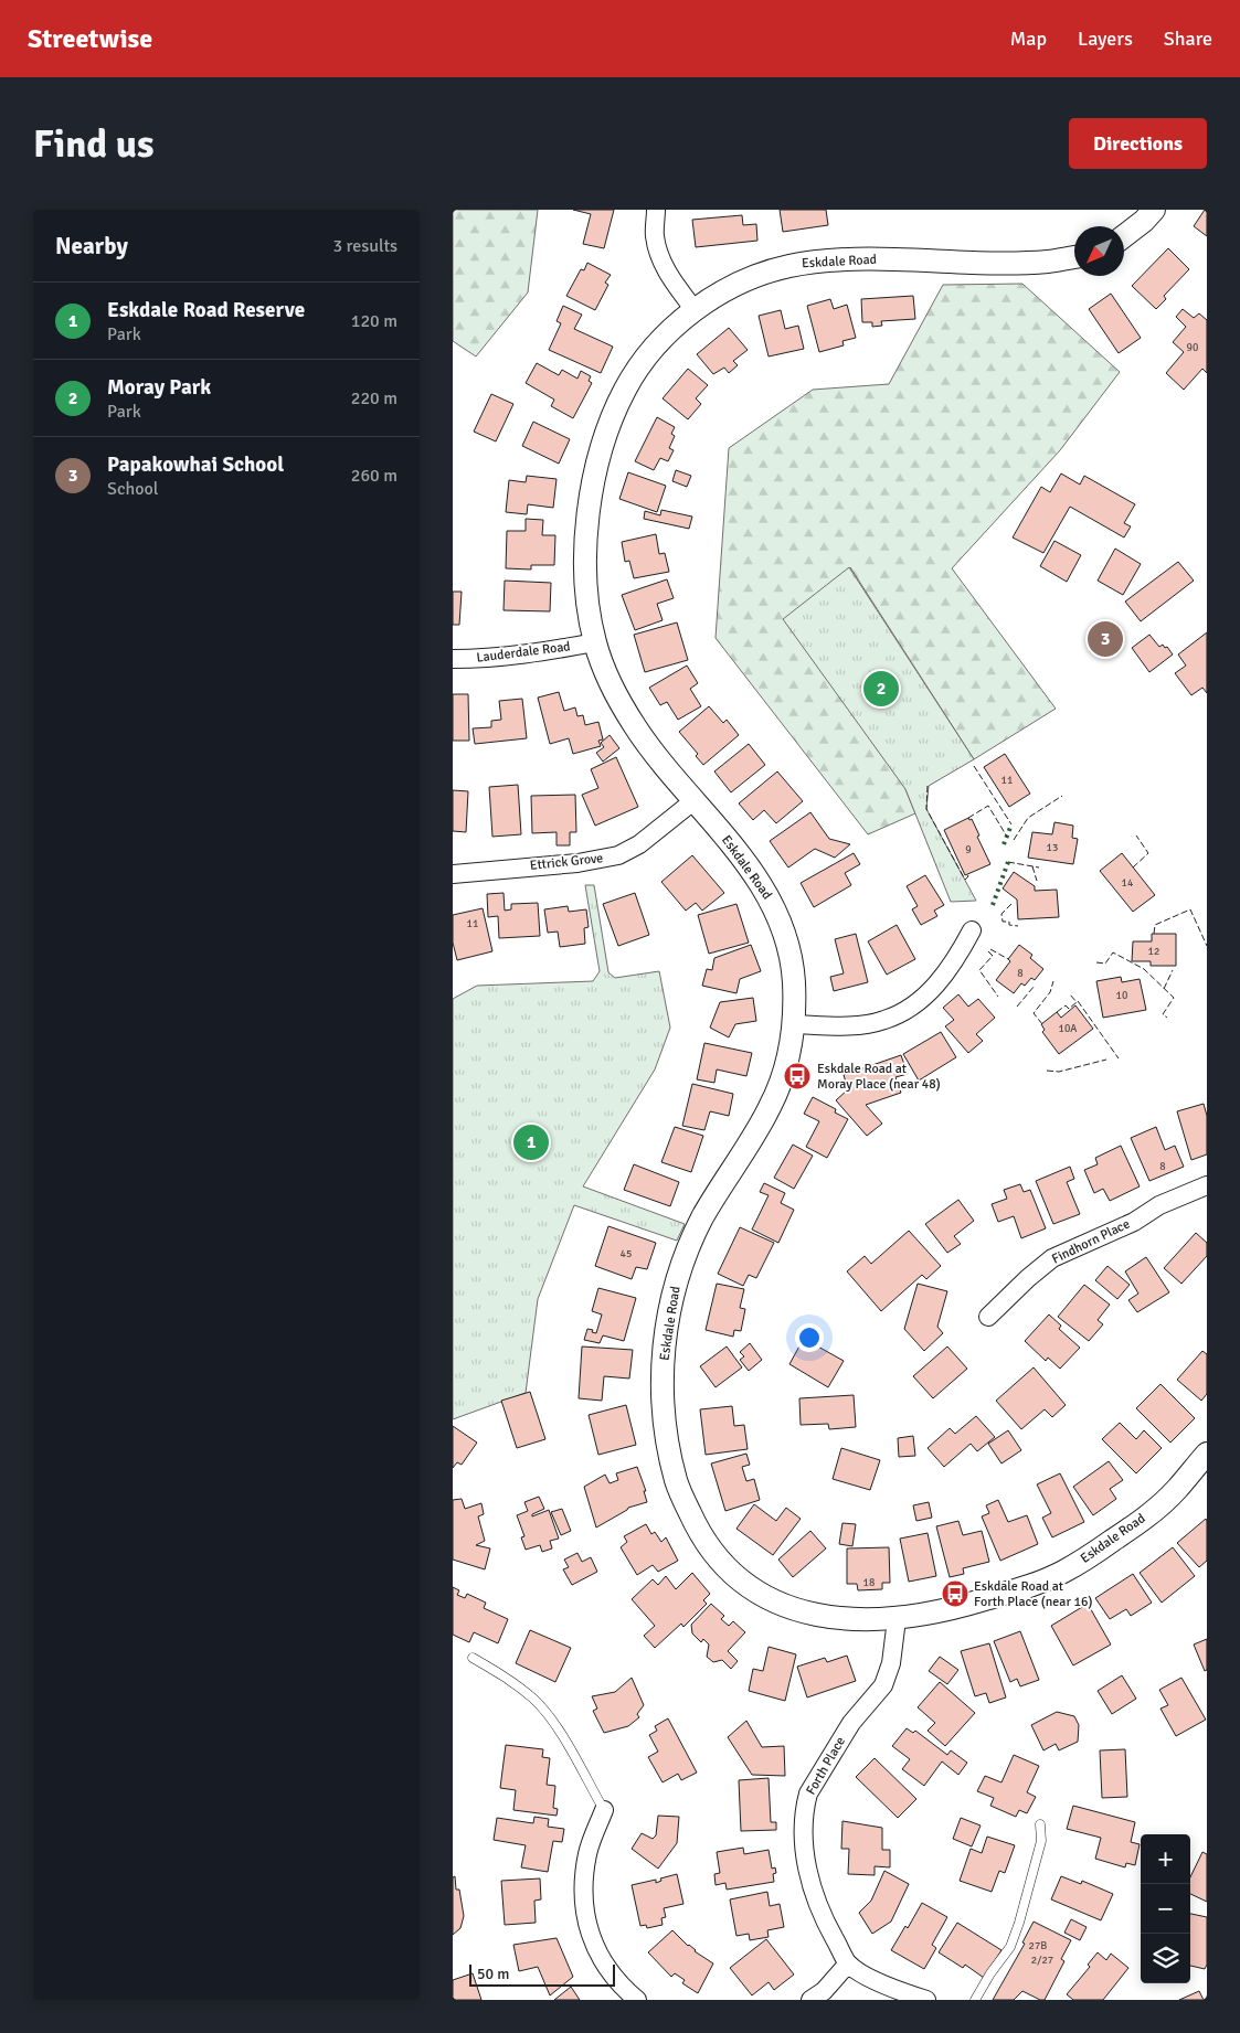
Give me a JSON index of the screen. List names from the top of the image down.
{
  "streets": {
    "street": [
      "Eskdale Road",
      "Lauderdale Road",
      "Ettrick Grove",
      "Findhorn Place",
      "Forth Place"
    ]
  },
  "crossings": [
    ["Eskdale Road", "Lauderdale Road"],
    ["Eskdale Road", "Ettrick Grove"],
    ["Eskdale Road", "Forth Place"]
  ],
  "places": {
    "bus stop": ["Eskdale Road at Moray Place (near 48)", "Eskdale Road at Forth Place (near 16)"]
  },
  "house_numbers": [
    "90",
    "11",
    "13",
    "9",
    "14",
    "11",
    "12",
    "8",
    "10",
    "10A",
    "8",
    "45",
    "18",
    "27B",
    "2/27"
  ],
  "scale_bar": "50 m",
  "north": "bottom left",
  "page": {
    "header": "Streetwise",
    "nav": ["Map", "Layers", "Share"],
    "buttons": "Directions",
    "title": "Find us",
    "heading": ["Nearby", "3 results"],
    "list": [
      {
        "mark": "1",
        "name": "Eskdale Road Reserve",
        "note": "Park",
        "value": "120 m"
      },
      {
        "mark": "2",
        "name": "Moray Park",
        "note": "Park",
        "value": "220 m"
      },
      {
        "mark": "3",
        "name": "Papakowhai School",
        "note": "School",
        "value": "260 m"
      }
    ],
    "pins": ["3", "2", "1"],
    "map_buttons": ["+", "−"],
    "scale": "50 m"
  }
}
